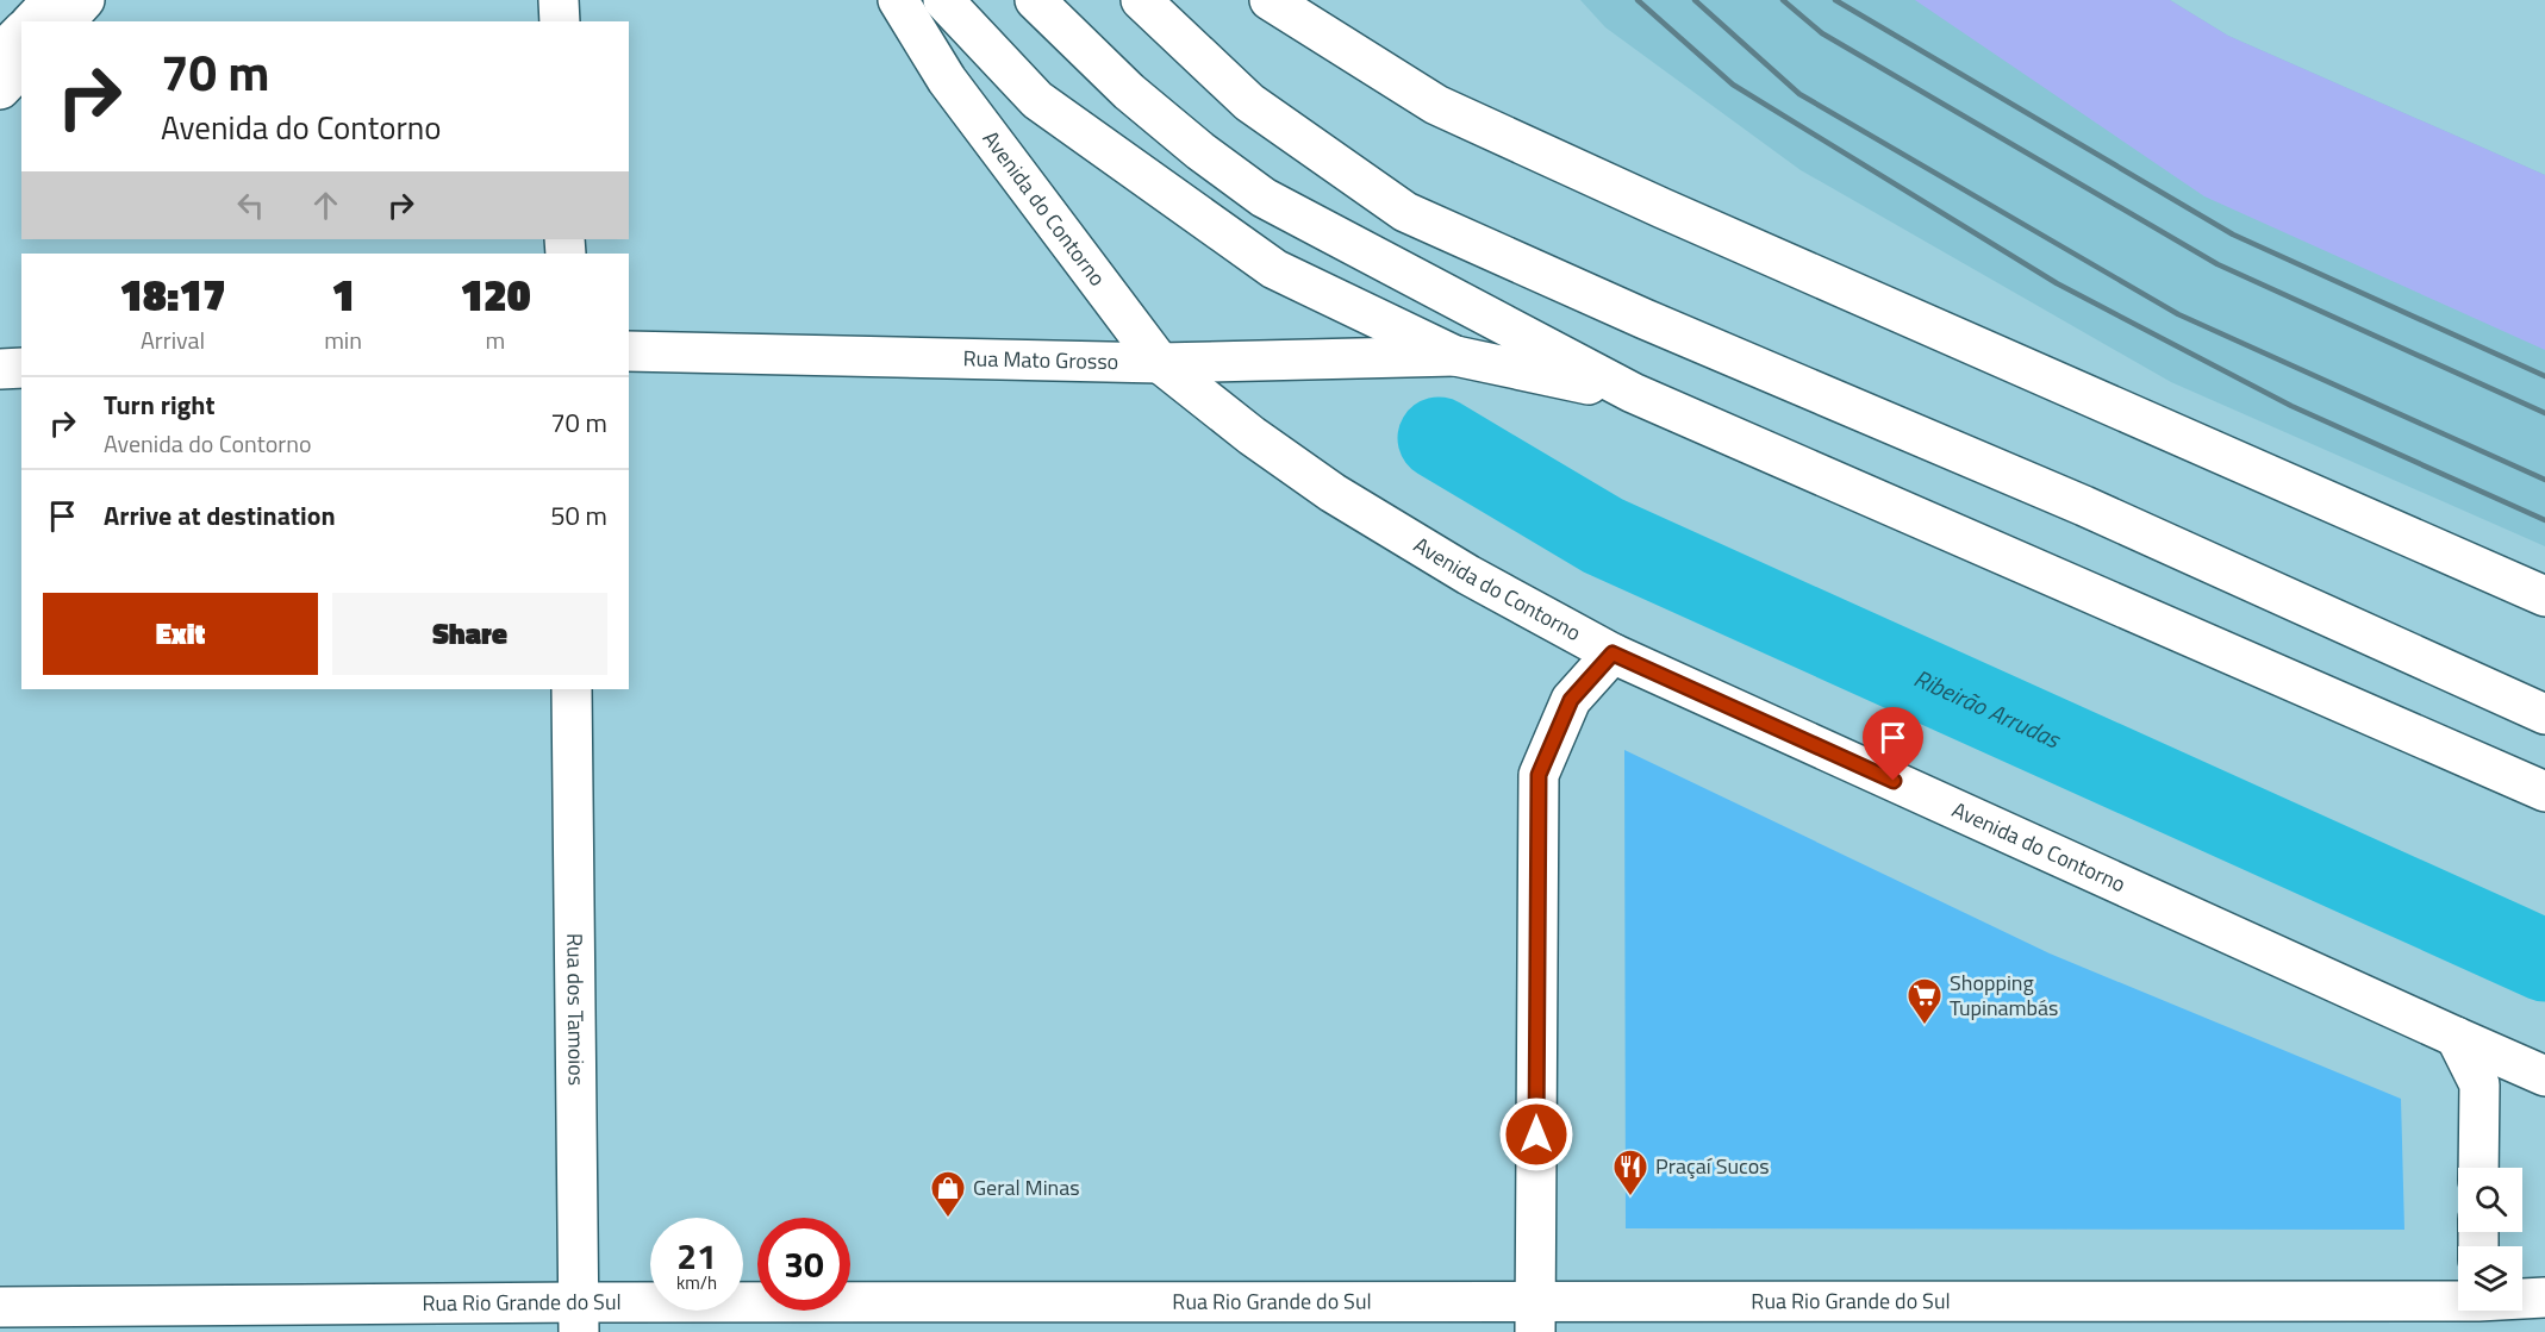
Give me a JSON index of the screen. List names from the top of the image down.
{
  "streets": {
    "main road": [
      "Avenida do Contorno",
      "Rua Mato Grosso",
      "Rua dos Tamoios",
      "Rua Rio Grande do Sul"
    ]
  },
  "crossings": [
    ["Avenida do Contorno", "Rua Mato Grosso"],
    ["Rua dos Tamoios", "Rua Rio Grande do Sul"]
  ],
  "water": ["Ribeirão Arrudas"],
  "places": {
    "supermarket": ["Shopping Tupinambás"],
    "restaurant": ["Praçaí Sucos"],
    "shop": ["Geral Minas"]
  },
  "page": {
    "turn": ["70 m", "Avenida do Contorno"],
    "eta": [
      "18:17",
      "Arrival",
      "1",
      "min",
      "120",
      "m"
    ],
    "list": [
      {
        "name": "Turn right",
        "note": "Avenida do Contorno",
        "value": "70 m"
      },
      {
        "name": "Arrive at destination",
        "value": "50 m"
      }
    ],
    "buttons": ["Exit", "Share"],
    "speed": "21 km/h",
    "limit": "30"
  }
}
